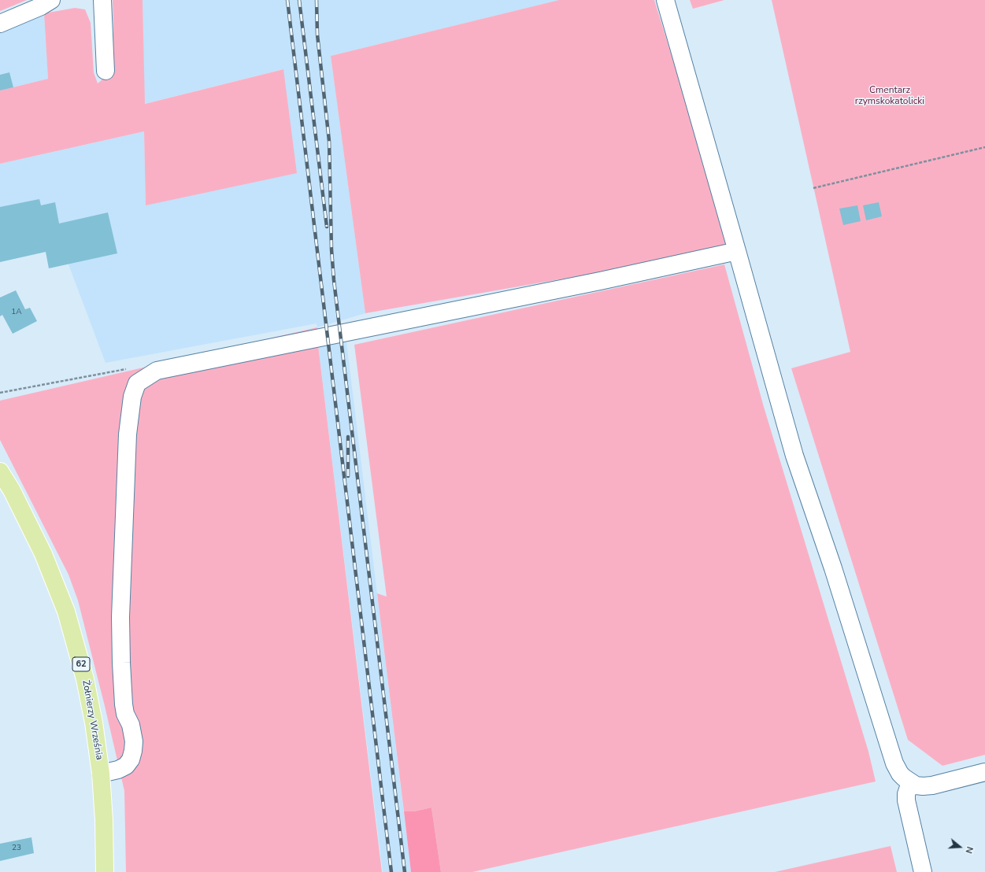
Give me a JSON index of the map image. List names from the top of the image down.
{
  "streets": {
    "main road": ["62", "Żołnierzy Września"]
  },
  "parks": ["Cmentarz rzymskokatolicki"],
  "house_numbers": ["1A", "23"],
  "north": "right"
}
